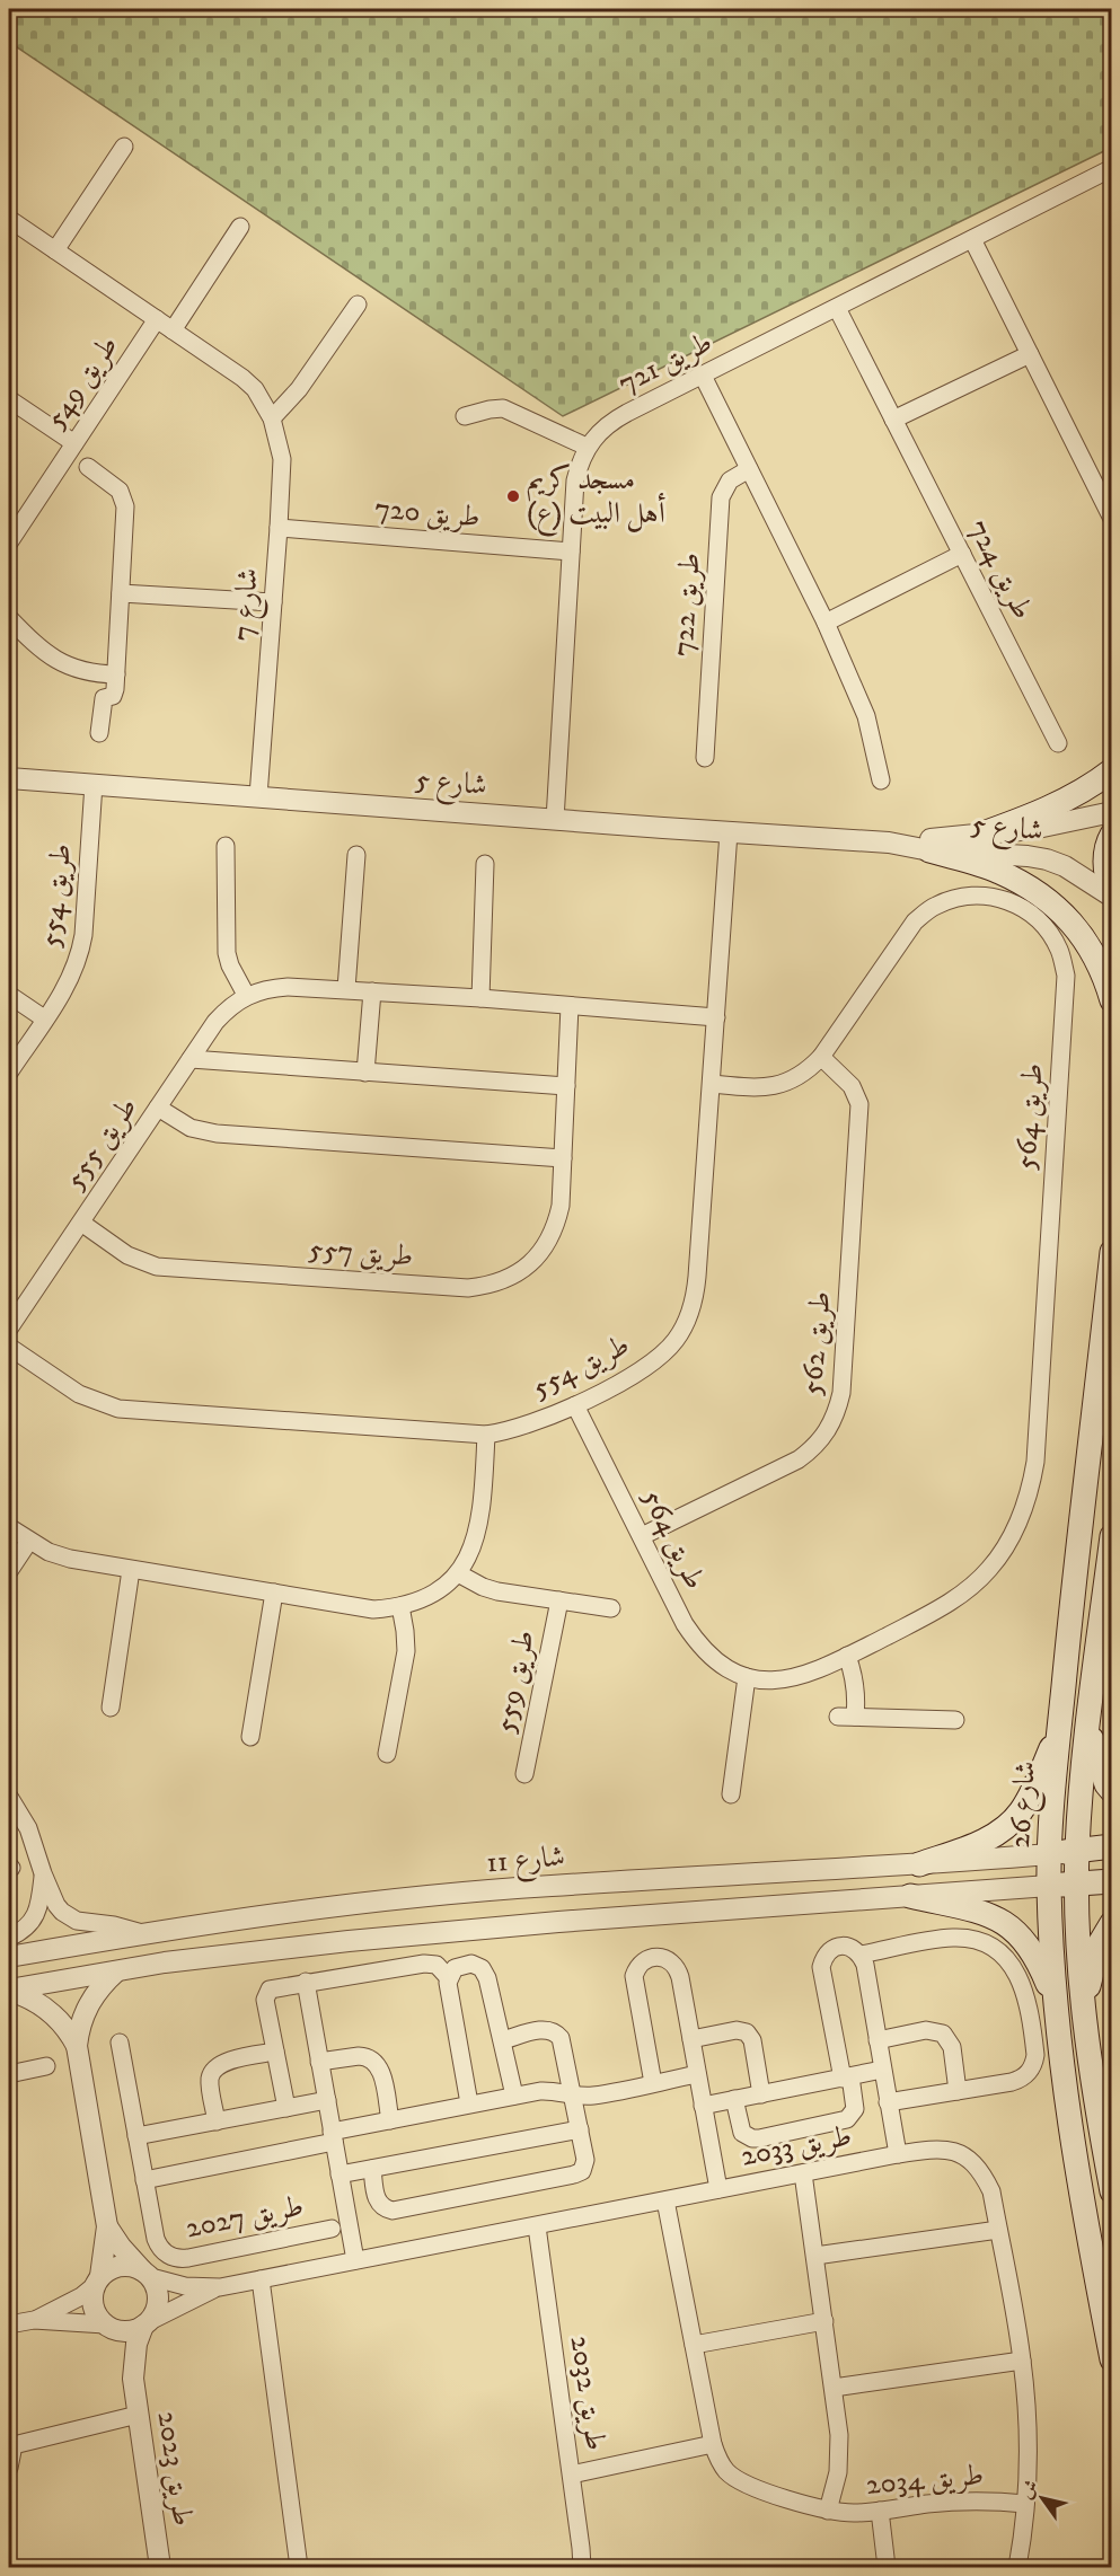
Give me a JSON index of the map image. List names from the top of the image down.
{
  "streets": {
    "main road": ["شارع 26"],
    "street": [
      "طريق 721",
      "طريق 549",
      "طريق 720",
      "طريق 724",
      "شارع 7",
      "طريق 722",
      "شارع 5",
      "طريق 554",
      "طريق 564",
      "طريق 555",
      "طريق 557",
      "طريق 562",
      "طريق 559",
      "شارع 11",
      "طريق 2033",
      "طريق 2027",
      "طريق 2032",
      "طريق 2023",
      "طريق 2034"
    ]
  },
  "crossings": [
    ["طريق 721", "طريق 720"],
    ["طريق 721", "طريق 724"],
    ["طريق 721", "شارع 5"],
    ["طريق 549", "شارع 7"],
    ["طريق 720", "شارع 7"],
    ["شارع 7", "شارع 5"],
    ["شارع 5", "طريق 554"],
    ["طريق 554", "طريق 564"],
    ["طريق 554", "طريق 555"],
    ["طريق 564", "طريق 562"],
    ["طريق 555", "طريق 557"],
    ["شارع 26", "شارع 11"],
    ["طريق 2033", "طريق 2032"],
    ["طريق 2033", "طريق 2023"],
    ["طريق 2033", "طريق 2034"]
  ],
  "places": ["مسجد كريم أهل البيت (ع)"],
  "north": "top left"
}
